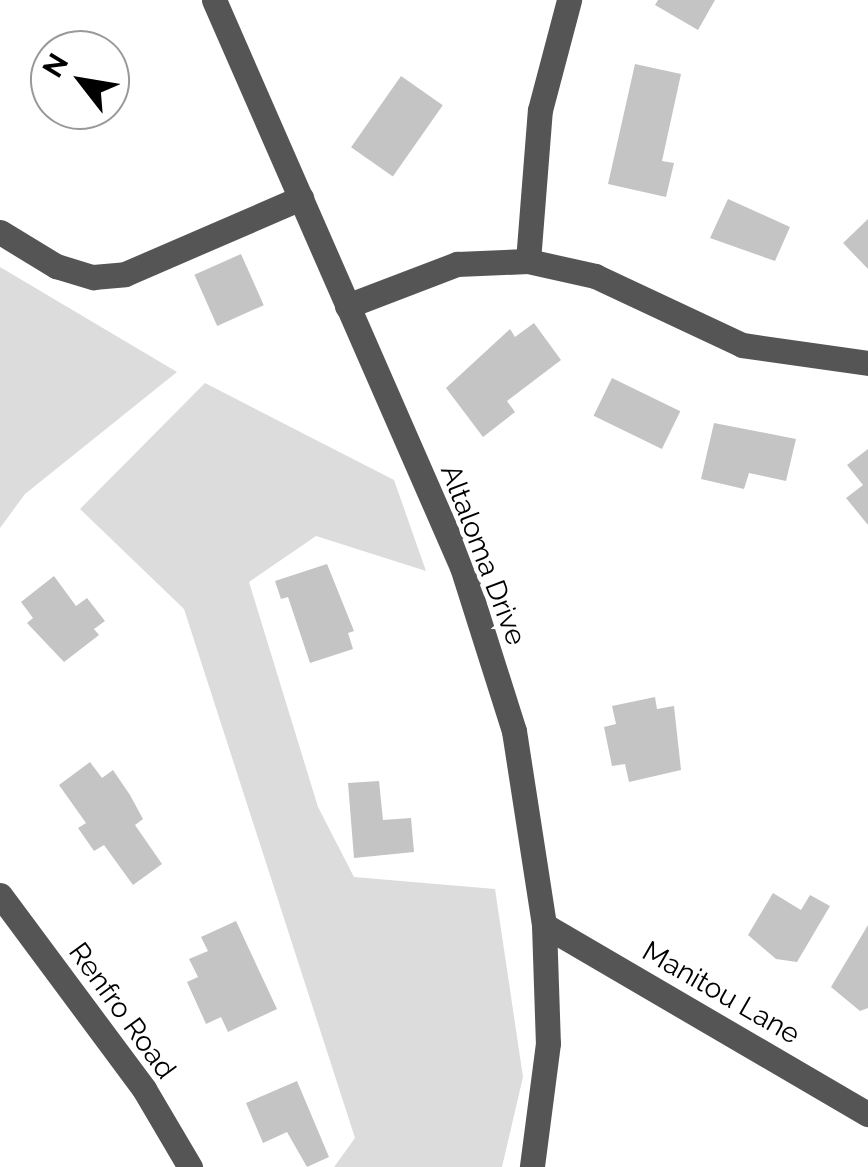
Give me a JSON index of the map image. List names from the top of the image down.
{
  "streets": {
    "street": ["Altaloma Drive", "Manitou Lane", "Renfro Road"]
  },
  "crossings": [
    ["Altaloma Drive", "Manitou Lane"]
  ],
  "north": "top left"
}
